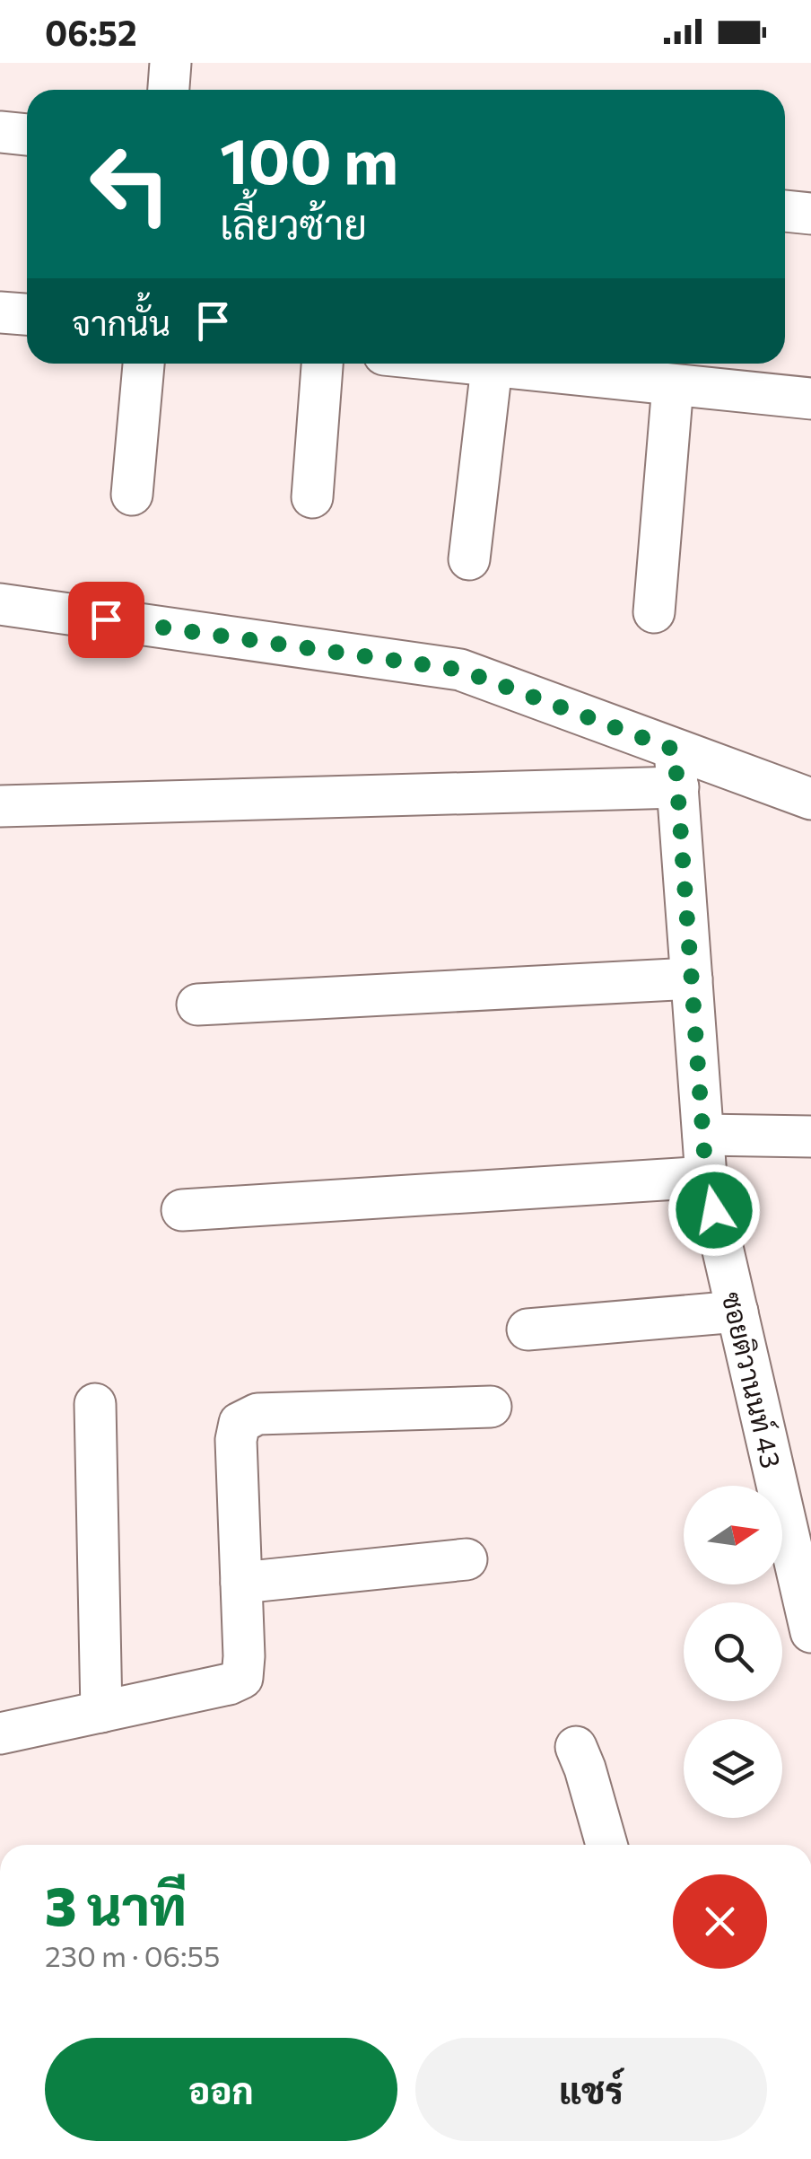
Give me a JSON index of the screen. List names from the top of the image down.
{
  "streets": {
    "street": ["ซอยติวานนท์ 43"]
  },
  "north": "right",
  "page": {
    "status": "06:52",
    "turn": ["100 m", "เลี้ยวซ้าย"],
    "then": "จากนั้น",
    "heading": ["3 นาที", "230 m · 06:55"],
    "buttons": ["ออก", "แชร์"]
  }
}
